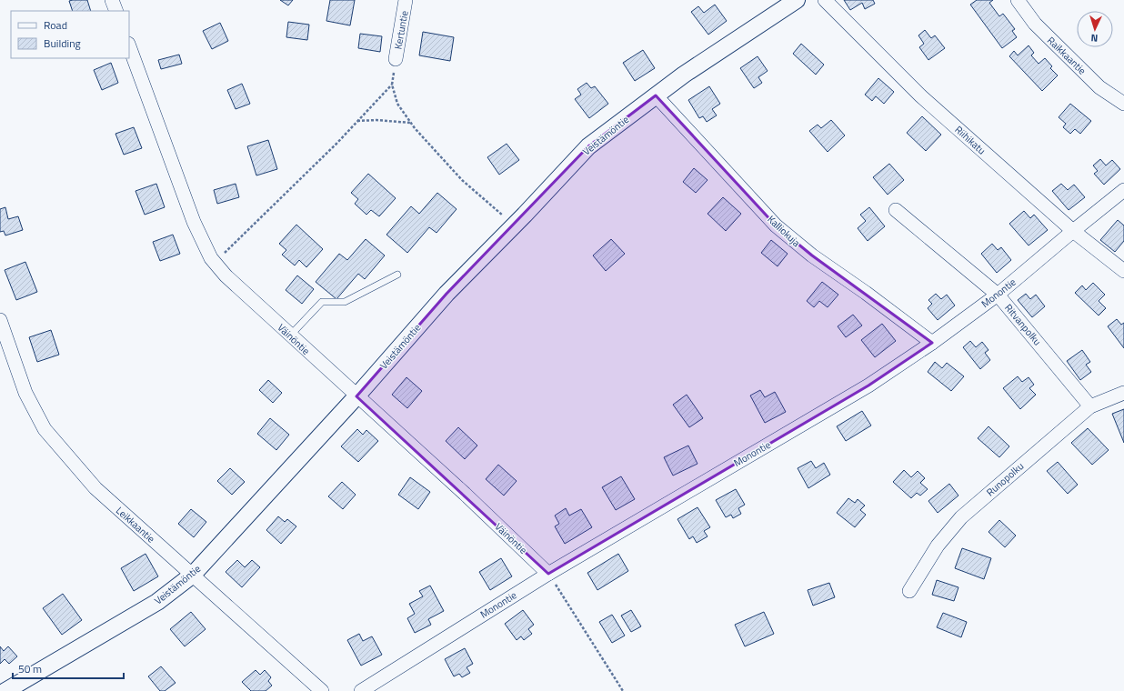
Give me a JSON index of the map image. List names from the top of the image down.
{
  "streets": {
    "street": [
      "Kertuntie",
      "Raikkaantie",
      "Veistämöntie",
      "Riihikatu",
      "Kalliokuja",
      "Monontie",
      "Ritvanpolku",
      "Väinöntie",
      "Runopolku",
      "Leikkaantie"
    ]
  },
  "crossings": [
    ["Veistämöntie", "Kalliokuja"],
    ["Veistämöntie", "Väinöntie"],
    ["Veistämöntie", "Leikkaantie"],
    ["Riihikatu", "Monontie"],
    ["Kalliokuja", "Monontie"],
    ["Monontie", "Ritvanpolku"],
    ["Monontie", "Väinöntie"],
    ["Ritvanpolku", "Runopolku"]
  ],
  "legend": ["Road", "Building"],
  "scale_bar": "50 m",
  "north": "bottom"
}
